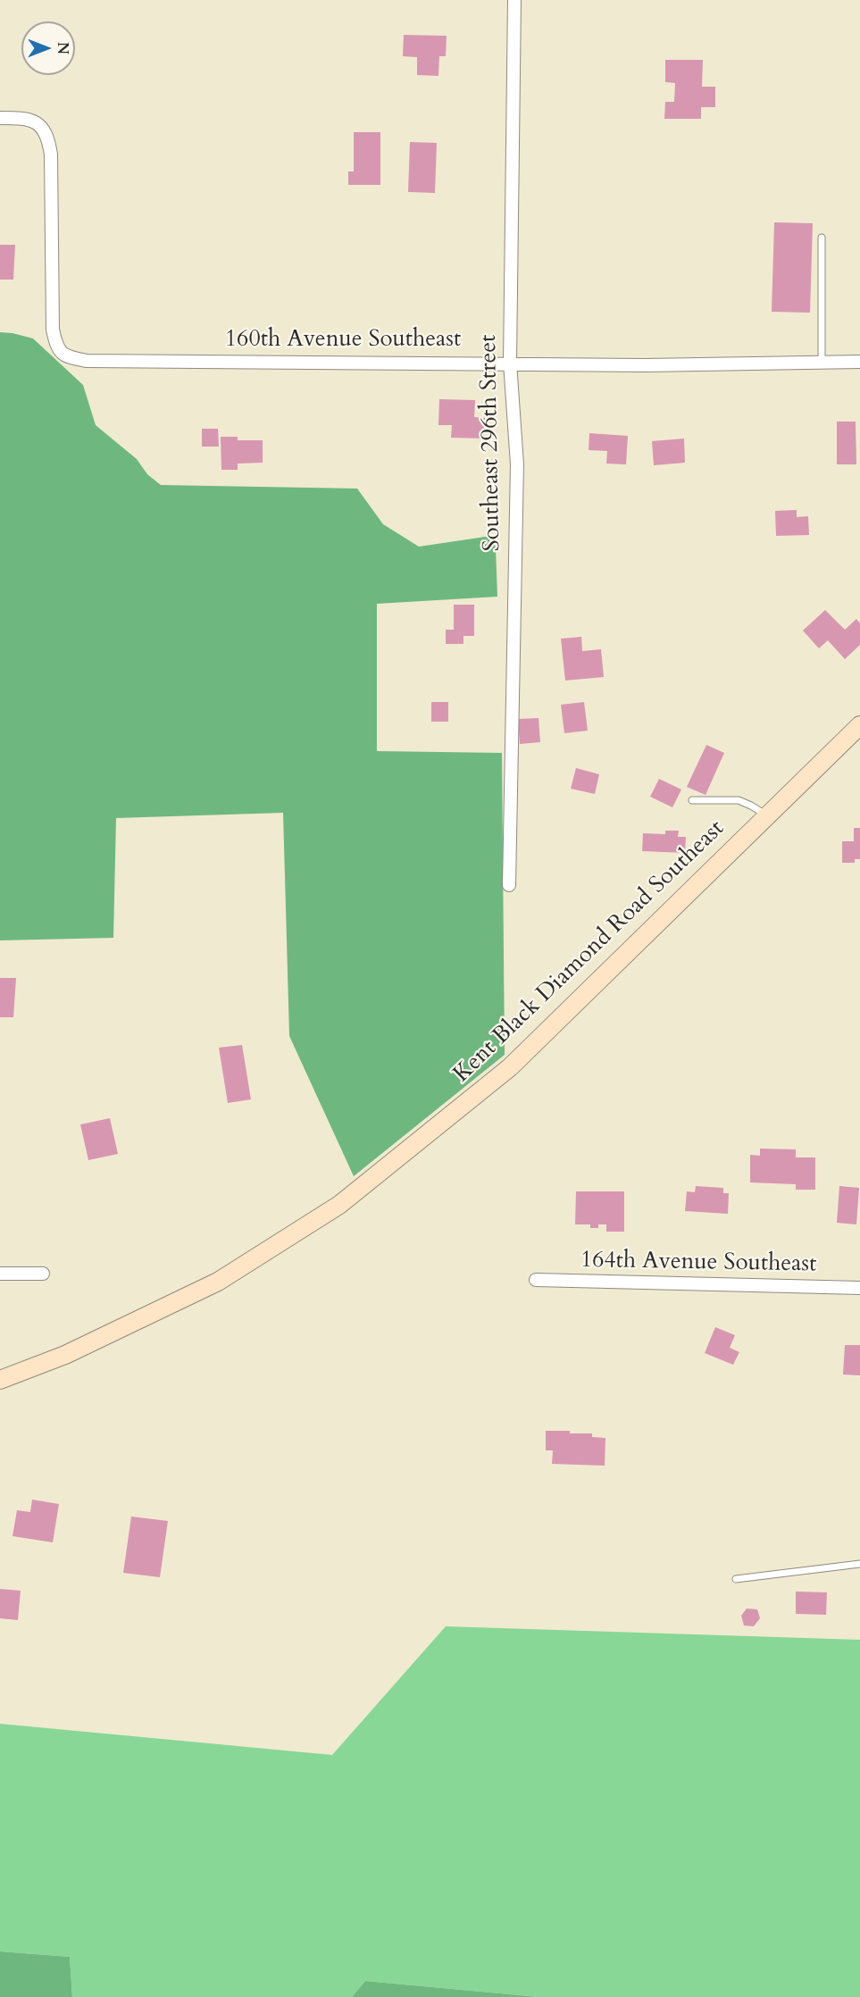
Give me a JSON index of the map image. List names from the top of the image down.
{
  "streets": {
    "street": [
      "160th Avenue Southeast",
      "Southeast 296th Street",
      "Kent Black Diamond Road Southeast",
      "164th Avenue Southeast"
    ]
  },
  "crossings": [
    ["160th Avenue Southeast", "Southeast 296th Street"]
  ],
  "north": "right"
}
